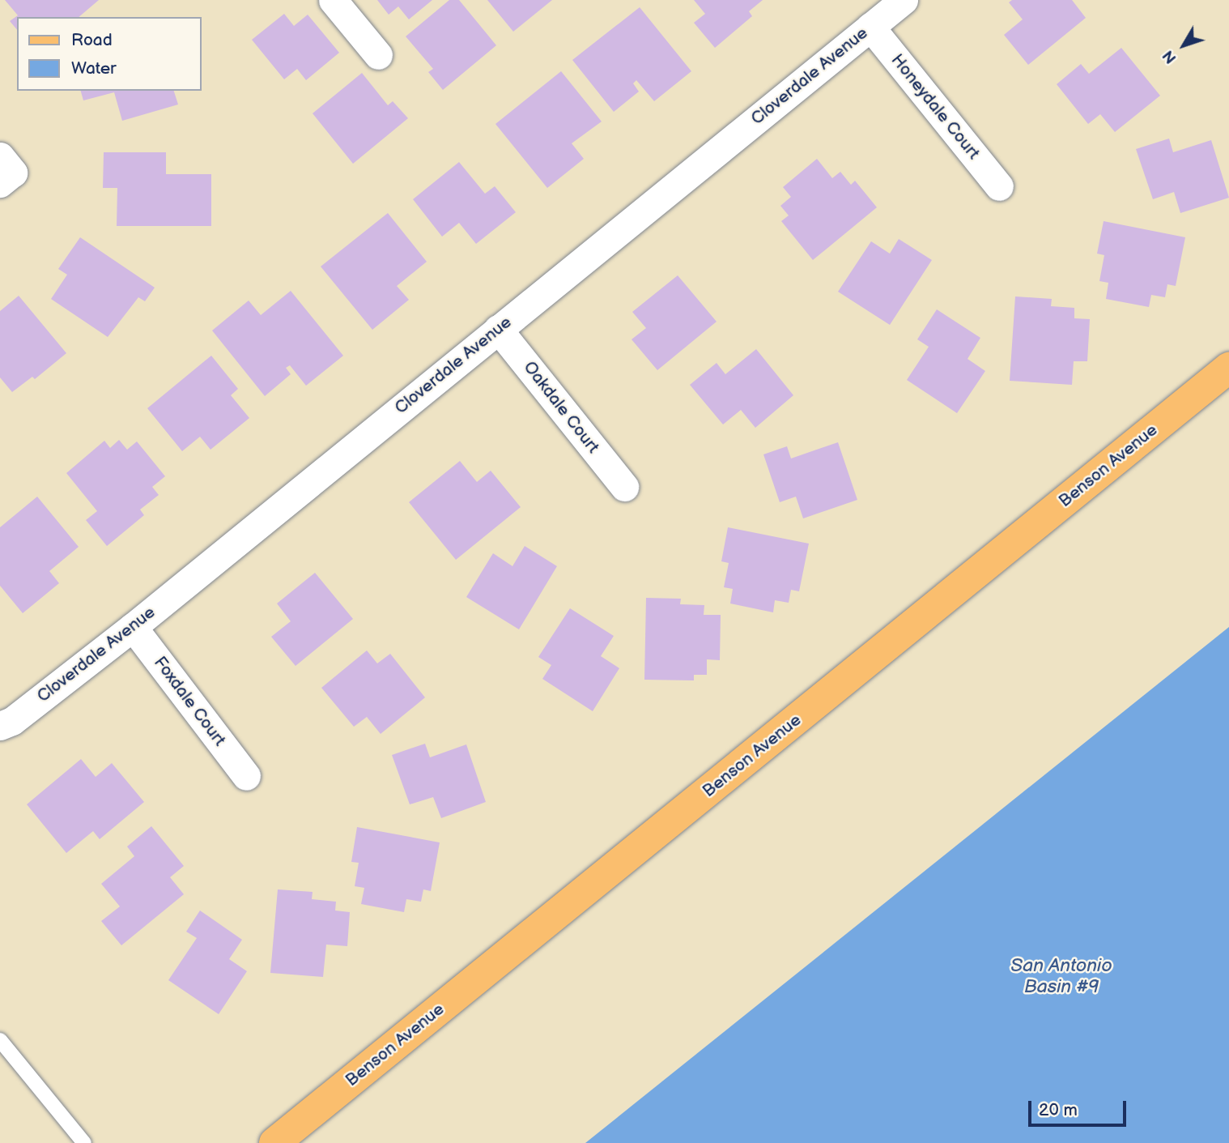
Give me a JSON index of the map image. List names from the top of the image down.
{
  "streets": {
    "main road": ["Benson Avenue"],
    "street": [
      "Cloverdale Avenue",
      "Honeydale Court",
      "Oakdale Court",
      "Foxdale Court"
    ]
  },
  "crossings": [
    ["Cloverdale Avenue", "Honeydale Court"],
    ["Cloverdale Avenue", "Oakdale Court"],
    ["Cloverdale Avenue", "Foxdale Court"]
  ],
  "water": ["San Antonio Basin #9"],
  "legend": ["Road", "Water"],
  "scale_bar": "20 m",
  "north": "bottom left"
}
